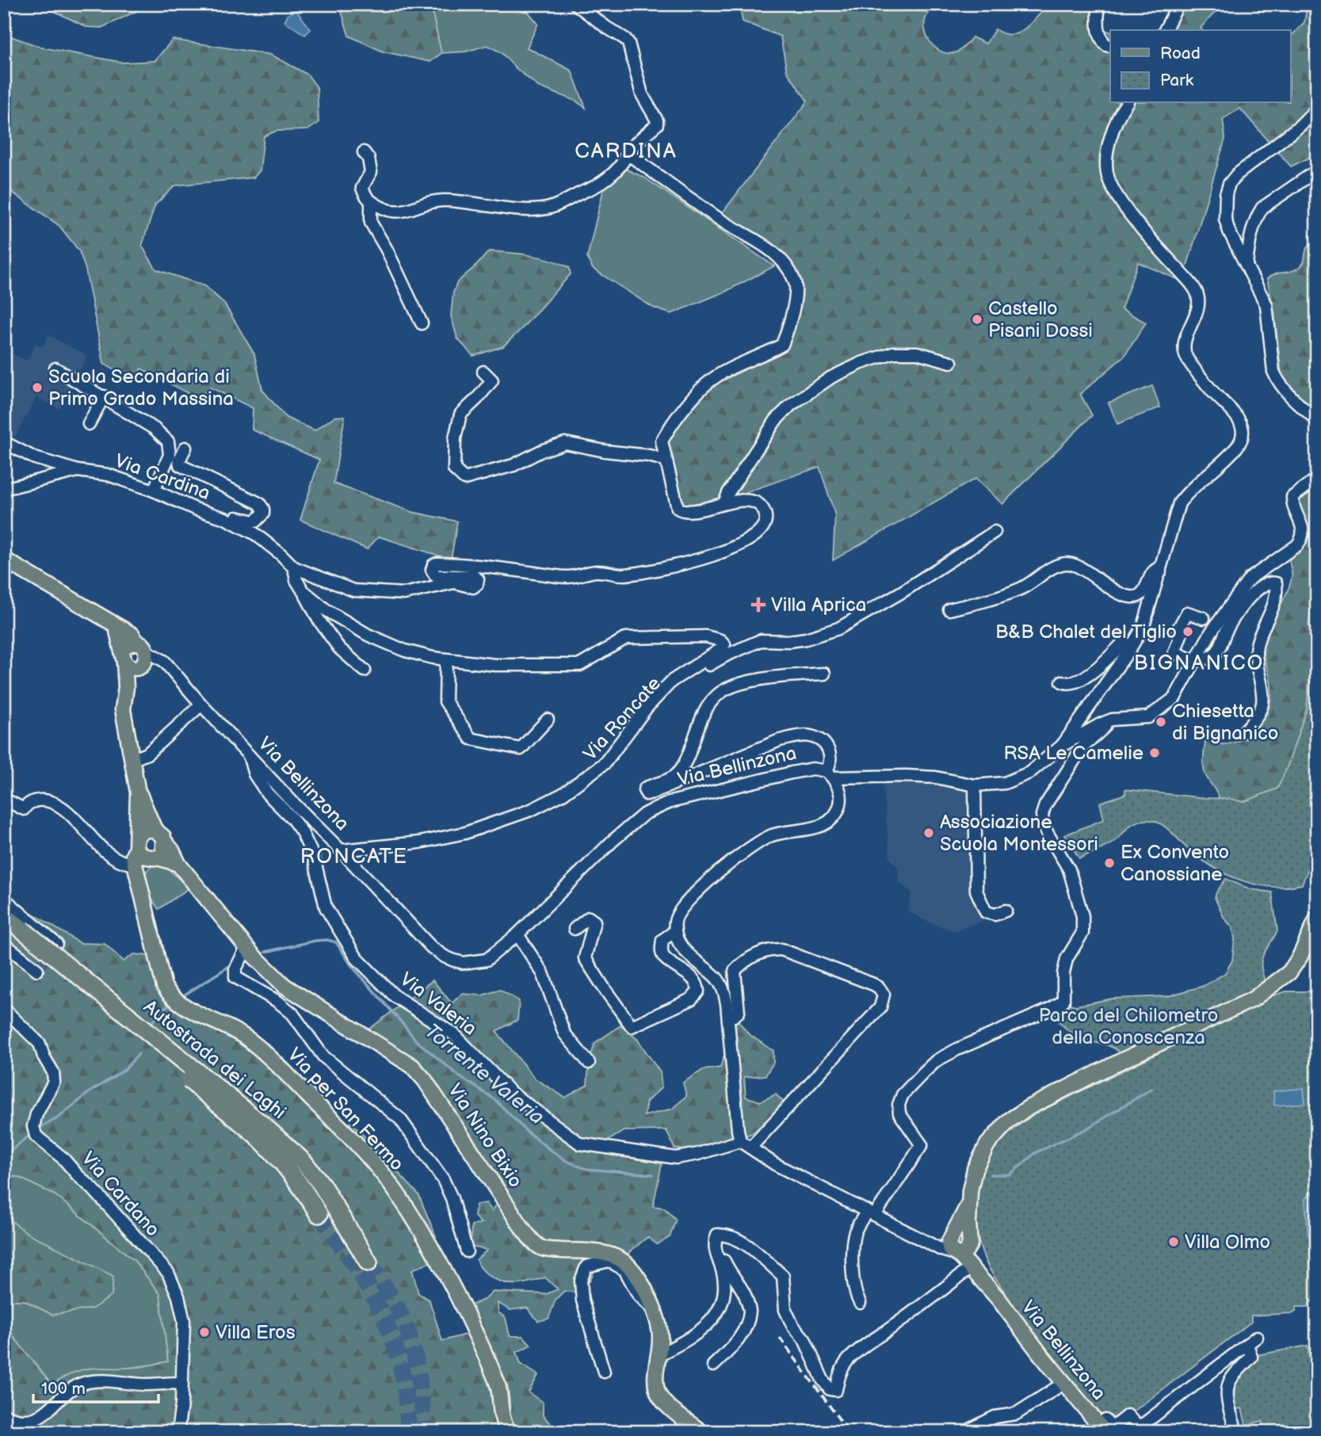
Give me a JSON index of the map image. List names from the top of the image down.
{
  "streets": {
    "highway": ["Autostrada dei Laghi"],
    "main road": ["Via Bellinzona", "Via per San Fermo", "Via Nino Bixio"],
    "street": [
      "Via Cardina",
      "Via Roncate",
      "Via Valeria",
      "Via Cardano"
    ]
  },
  "crossings": [
    ["Via Bellinzona", "Via Valeria"],
    ["Via per San Fermo", "Via Nino Bixio"]
  ],
  "districts": ["CARDINA", "BIGNANICO", "RONCATE"],
  "water": ["Torrente Valeria"],
  "parks": ["Parco del Chilometro della Conoscenza"],
  "places": {
    "other": [
      "Castello Pisani Dossi",
      "Scuola Secondaria di Primo Grado Massina",
      "B&B Chalet del Tiglio",
      "Chiesetta di Bignanico",
      "RSA Le Camelie",
      "Associazione Scuola Montessori",
      "Ex Convento Canossiane",
      "Villa Olmo",
      "Villa Eros"
    ],
    "health": ["Villa Aprica"]
  },
  "legend": ["Road", "Park"],
  "scale_bar": "100 m"
}
